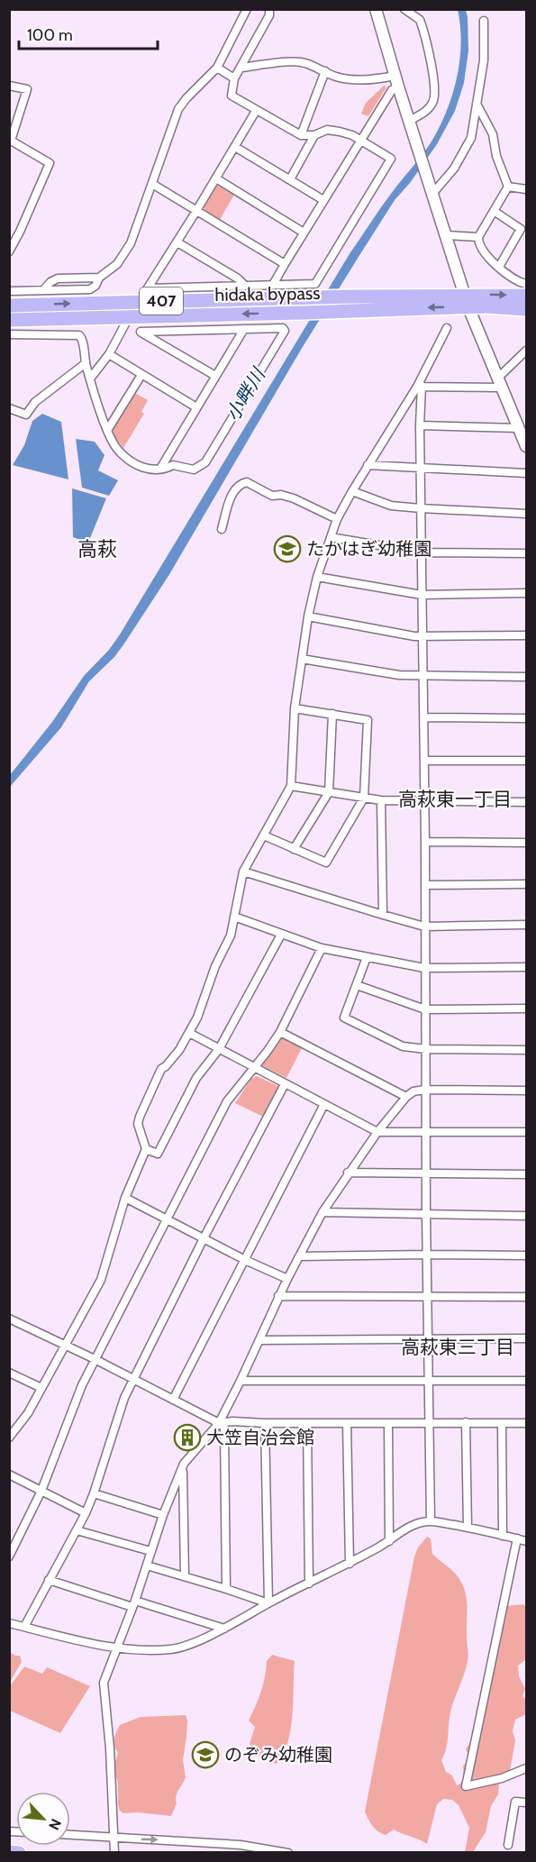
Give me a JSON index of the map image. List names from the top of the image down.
{
  "streets": {
    "highway": ["hidaka bypass", "407"]
  },
  "districts": ["高萩", "高萩東一丁目", "高萩東三丁目"],
  "water": ["小畔川"],
  "places": {
    "school or university": ["たかはぎ幼稚園", "のぞみ幼稚園"],
    "building": ["大笠自治会館"]
  },
  "scale_bar": "100 m",
  "north": "bottom right"
}
